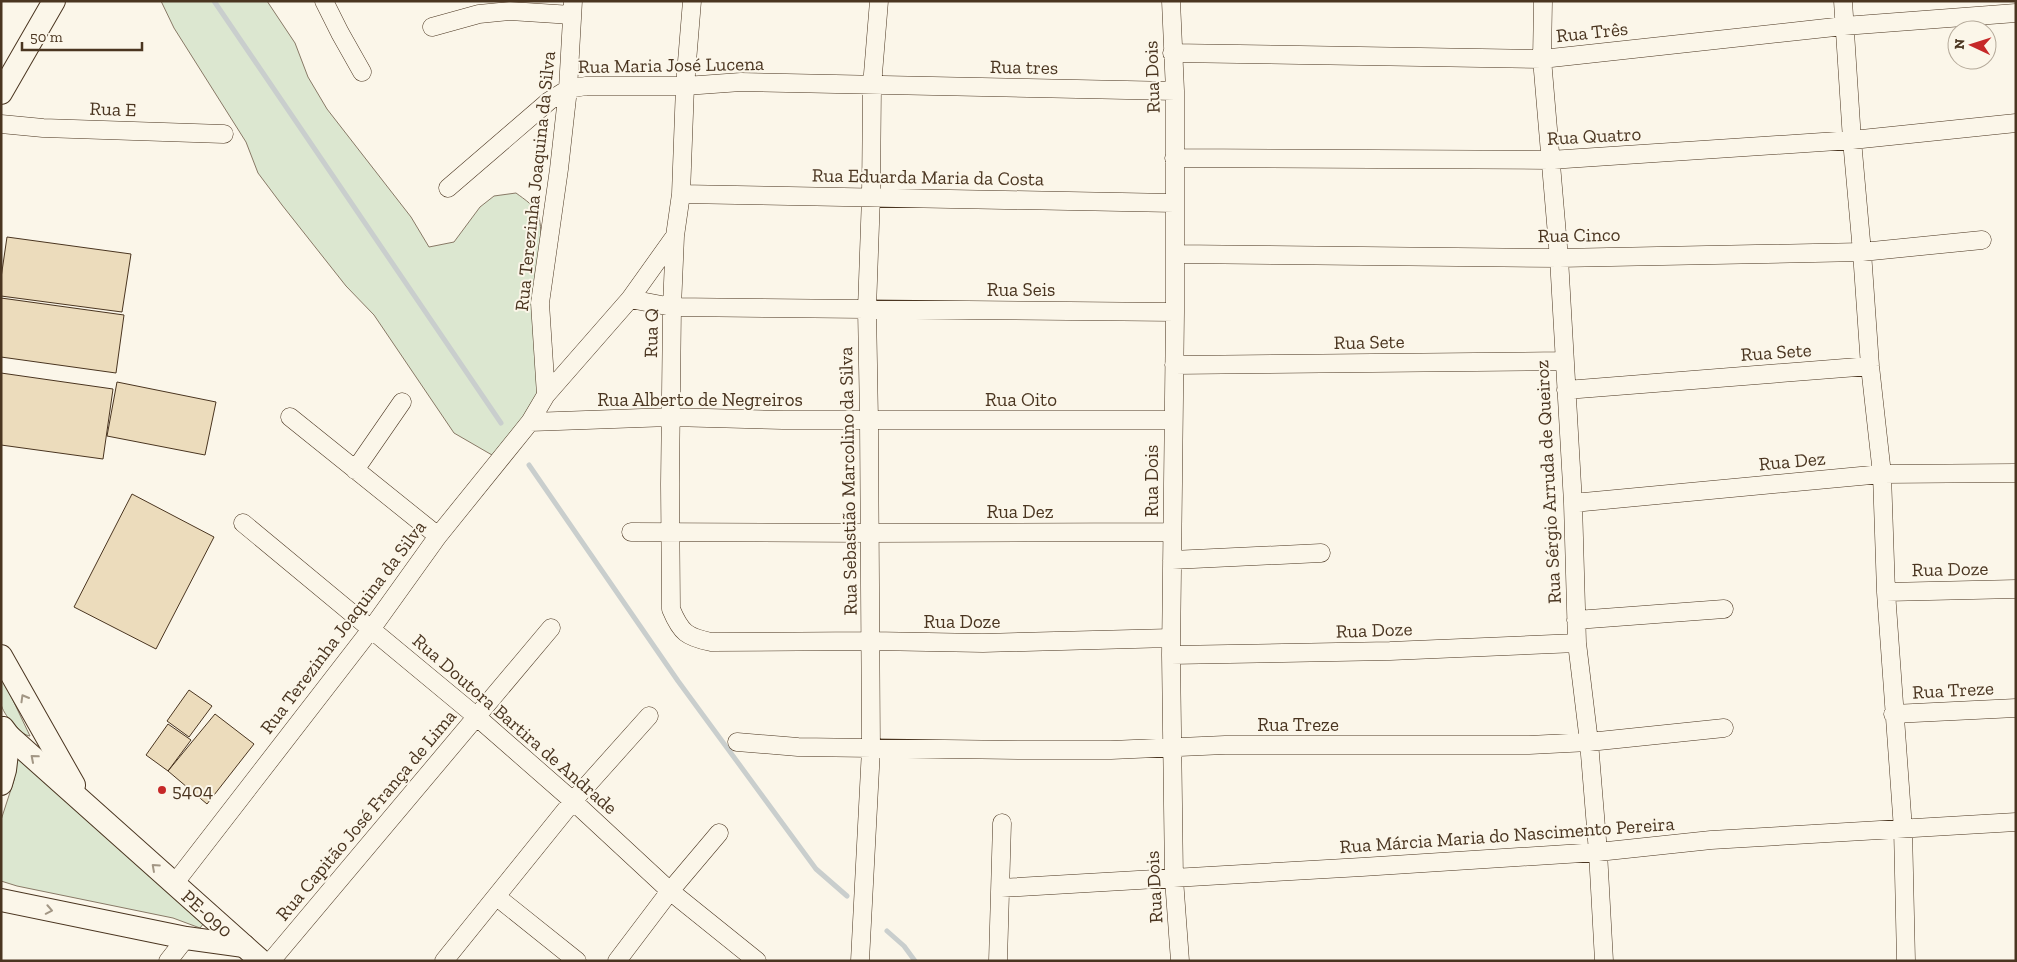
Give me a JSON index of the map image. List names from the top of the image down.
{
  "streets": {
    "main road": ["PE-090"],
    "street": [
      "Rua Três",
      "Rua Maria José Lucena",
      "Rua tres",
      "Rua Dois",
      "Rua E",
      "Rua Quatro",
      "Rua Eduarda Maria da Costa",
      "Rua Terezinha Joaquina da Silva",
      "Rua Cinco",
      "Rua Seis",
      "Rua Q",
      "Rua Sete",
      "Rua Alberto de Negreiros",
      "Rua Oito",
      "Rua Dez",
      "Rua Sebastião Marcolino da Silva",
      "Rua Sérgio Arruda de Queiroz",
      "Rua Doze",
      "Rua Treze",
      "Rua Doutora Bartira de Andrade",
      "Rua Capitão José França de Lima",
      "Rua Márcia Maria do Nascimento Pereira"
    ]
  },
  "crossings": [
    ["Rua Três", "Rua Dois"],
    ["Rua Três", "Rua Sérgio Arruda de Queiroz"],
    ["Rua Maria José Lucena", "Rua tres"],
    ["Rua Maria José Lucena", "Rua Terezinha Joaquina da Silva"],
    ["Rua Maria José Lucena", "Rua Q"],
    ["Rua Maria José Lucena", "Rua Sebastião Marcolino da Silva"],
    ["Rua tres", "Rua Dois"],
    ["Rua tres", "Rua Sebastião Marcolino da Silva"],
    ["Rua Dois", "Rua Quatro"],
    ["Rua Dois", "Rua Eduarda Maria da Costa"],
    ["Rua Dois", "Rua Cinco"],
    ["Rua Dois", "Rua Seis"],
    ["Rua Dois", "Rua Sete"],
    ["Rua Dois", "Rua Oito"],
    ["Rua Dois", "Rua Dez"],
    ["Rua Dois", "Rua Doze"],
    ["Rua Dois", "Rua Treze"],
    ["Rua Dois", "Rua Márcia Maria do Nascimento Pereira"],
    ["Rua Quatro", "Rua Sérgio Arruda de Queiroz"],
    ["Rua Eduarda Maria da Costa", "Rua Q"],
    ["Rua Eduarda Maria da Costa", "Rua Sebastião Marcolino da Silva"],
    ["Rua Terezinha Joaquina da Silva", "Rua Seis"],
    ["Rua Terezinha Joaquina da Silva", "Rua Q"],
    ["Rua Terezinha Joaquina da Silva", "Rua Alberto de Negreiros"],
    ["Rua Terezinha Joaquina da Silva", "Rua Doutora Bartira de Andrade"],
    ["Rua Terezinha Joaquina da Silva", "PE-090"],
    ["Rua Cinco", "Rua Sérgio Arruda de Queiroz"],
    ["Rua Seis", "Rua Q"],
    ["Rua Seis", "Rua Sebastião Marcolino da Silva"],
    ["Rua Q", "Rua Alberto de Negreiros"],
    ["Rua Q", "Rua Dez"],
    ["Rua Q", "Rua Doze"],
    ["Rua Sete", "Rua Sérgio Arruda de Queiroz"],
    ["Rua Alberto de Negreiros", "Rua Oito"],
    ["Rua Alberto de Negreiros", "Rua Sebastião Marcolino da Silva"],
    ["Rua Oito", "Rua Sebastião Marcolino da Silva"],
    ["Rua Dez", "Rua Sebastião Marcolino da Silva"],
    ["Rua Dez", "Rua Sérgio Arruda de Queiroz"],
    ["Rua Sebastião Marcolino da Silva", "Rua Doze"],
    ["Rua Sebastião Marcolino da Silva", "Rua Treze"],
    ["Rua Sérgio Arruda de Queiroz", "Rua Doze"],
    ["Rua Sérgio Arruda de Queiroz", "Rua Treze"],
    ["Rua Sérgio Arruda de Queiroz", "Rua Márcia Maria do Nascimento Pereira"],
    ["Rua Doutora Bartira de Andrade", "Rua Capitão José França de Lima"]
  ],
  "places": ["5404"],
  "scale_bar": "50 m",
  "north": "left"
}
